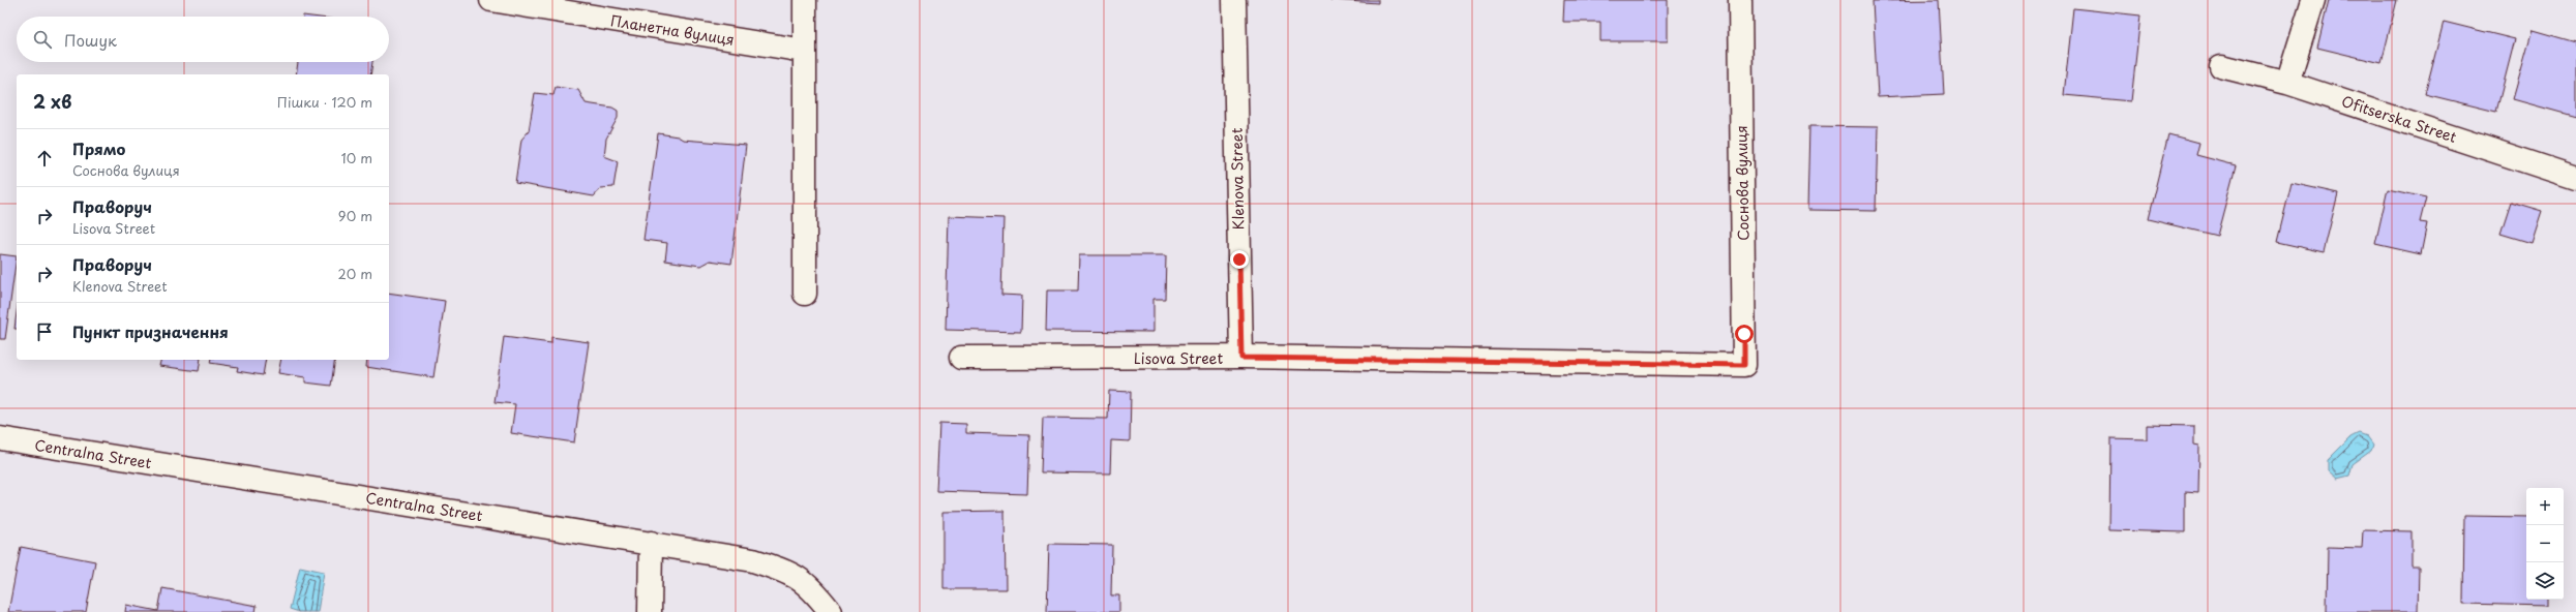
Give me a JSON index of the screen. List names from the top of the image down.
{
  "streets": {
    "street": [
      "Планетна вулиця",
      "Ofitserska Street",
      "Klenova Street",
      "Соснова вулиця",
      "Lisova Street",
      "Centralna Street"
    ]
  },
  "crossings": [
    ["Klenova Street", "Lisova Street"],
    ["Соснова вулиця", "Lisova Street"]
  ],
  "page": {
    "search": "Пошук",
    "heading": ["2 хв", "Пішки · 120 m"],
    "list": [
      ["Прямо", "Соснова вулиця", "10 m"],
      ["Праворуч", "Lisova Street", "90 m"],
      ["Праворуч", "Klenova Street", "20 m"],
      "Пункт призначення"
    ],
    "map_buttons": ["+", "−"]
  }
}
